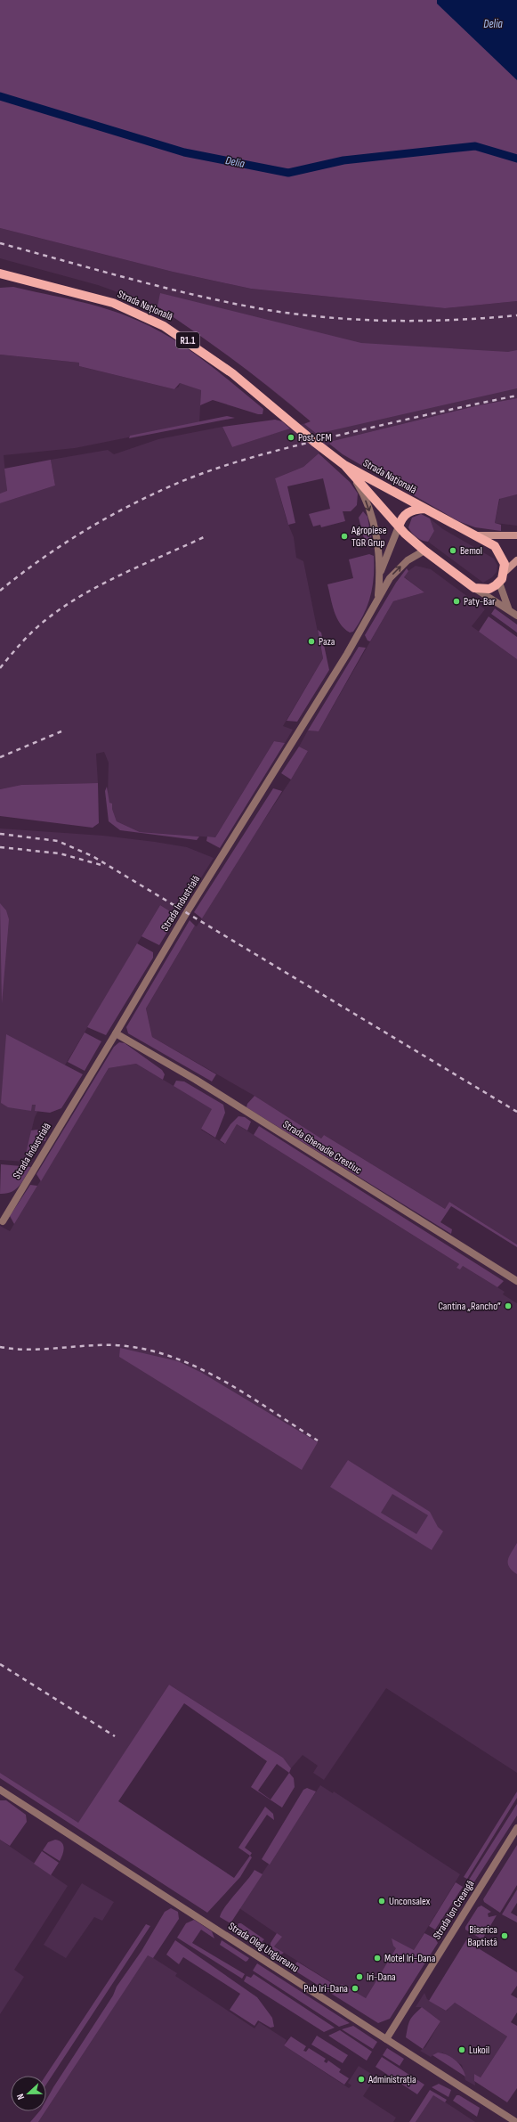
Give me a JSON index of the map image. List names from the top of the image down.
{
  "streets": {
    "main road": ["Strada Națională", "R1.1"],
    "street": [
      "Strada Industrială",
      "Strada Ghenadie Crestiuc",
      "Strada Ion Creangă",
      "Strada Oleg Ungureanu"
    ]
  },
  "crossings": [
    ["Strada Națională", "Strada Industrială"],
    ["Strada Industrială", "Strada Ghenadie Crestiuc"],
    ["Strada Ion Creangă", "Strada Oleg Ungureanu"]
  ],
  "water": ["Delia"],
  "places": [
    "Post CFM",
    "Agropiese TGR Grup",
    "Bemol",
    "Paty-Bar",
    "Paza",
    "Cantina „Rancho”",
    "Unconsalex",
    "Biserica Baptistă",
    "Motel Iri-Dana",
    "Iri-Dana",
    "Pub Iri-Dana",
    "Lukoil",
    "Administrația"
  ],
  "north": "left"
}
